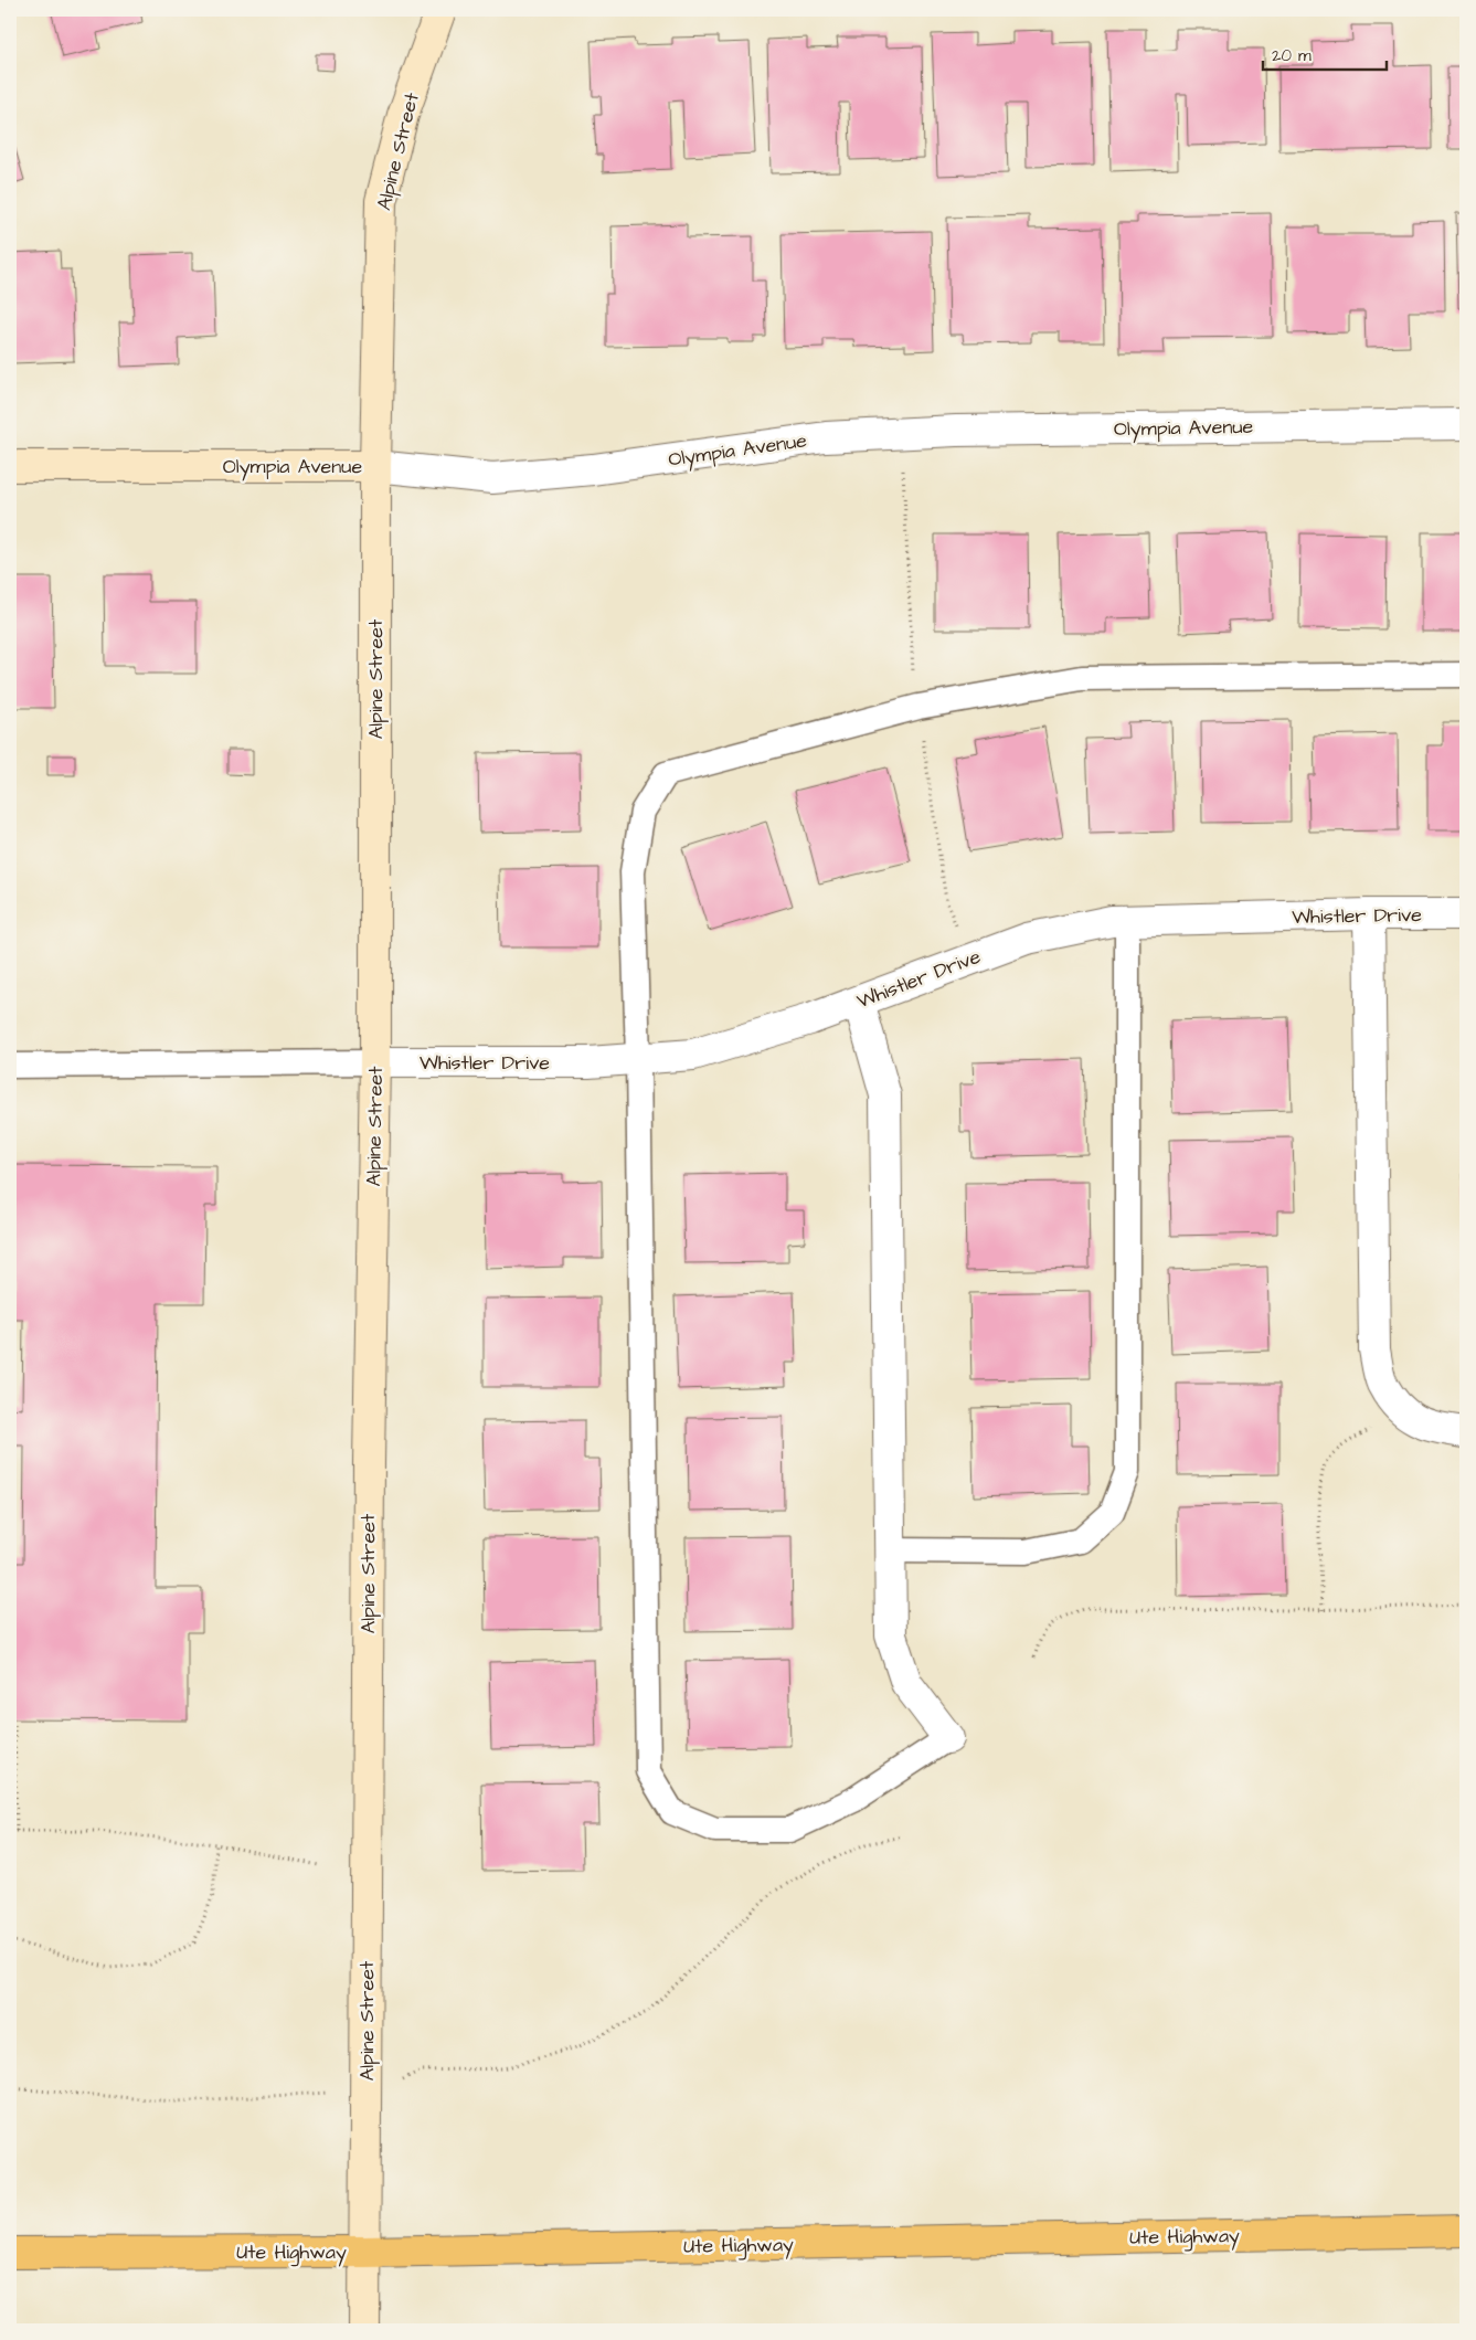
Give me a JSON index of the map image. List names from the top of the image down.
{
  "streets": {
    "main road": ["Ute Highway"],
    "street": ["Alpine Street", "Olympia Avenue", "Whistler Drive"]
  },
  "crossings": [
    ["Alpine Street", "Olympia Avenue"],
    ["Alpine Street", "Whistler Drive"],
    ["Alpine Street", "Ute Highway"]
  ],
  "scale_bar": "20 m"
}
